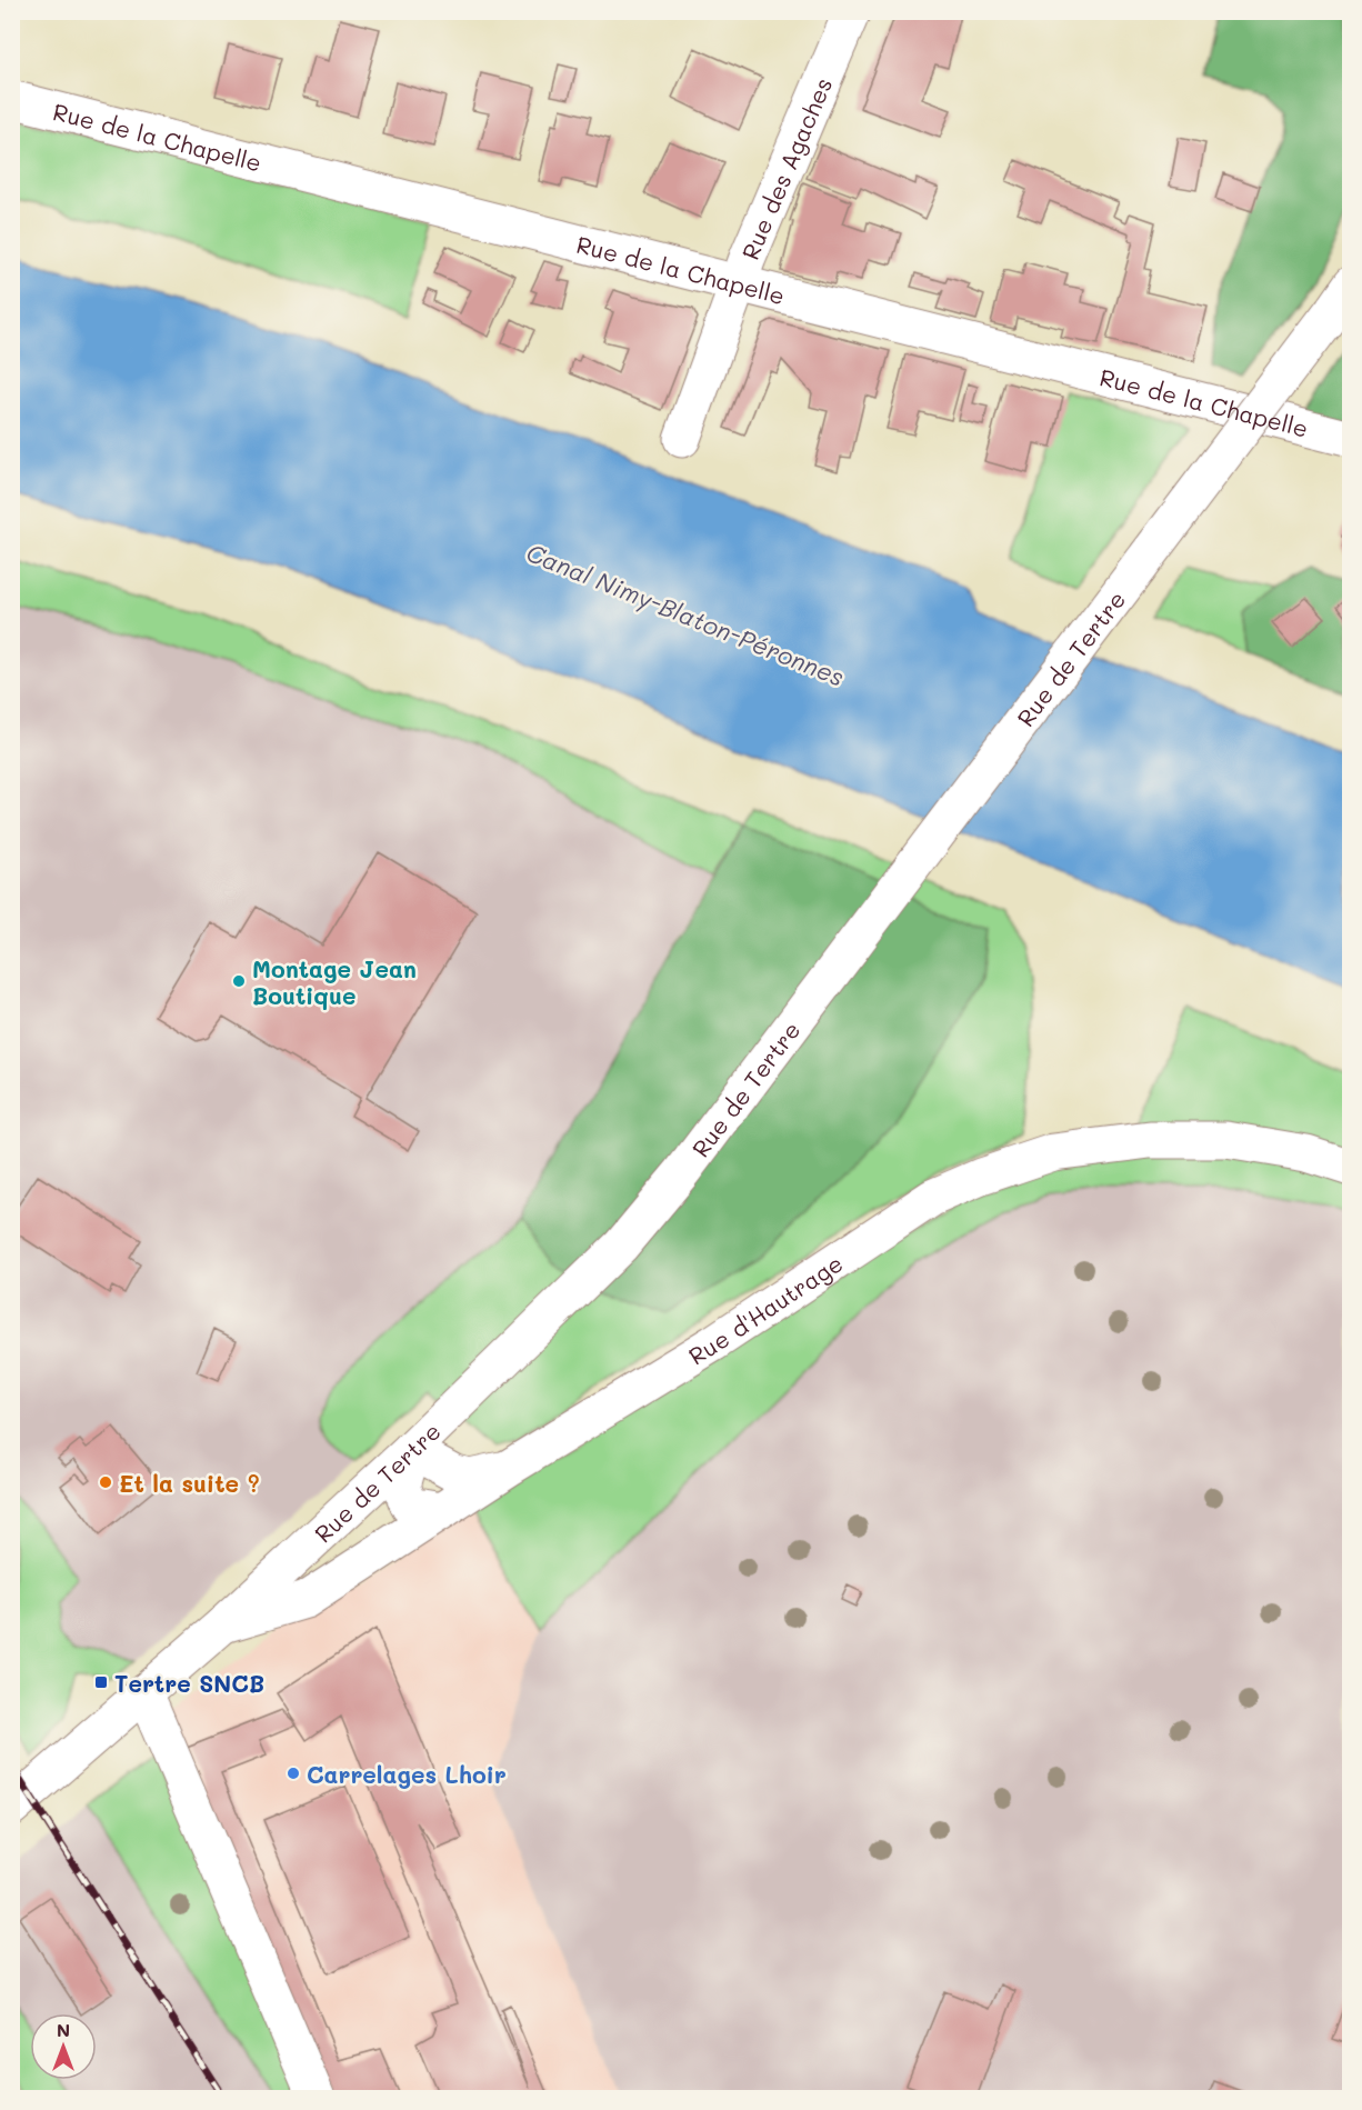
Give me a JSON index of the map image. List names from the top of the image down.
{
  "streets": {
    "street": [
      "Rue de la Chapelle",
      "Rue des Agaches",
      "Rue de Tertre",
      "Rue d'Hautrage"
    ]
  },
  "crossings": [
    ["Rue de la Chapelle", "Rue des Agaches"],
    ["Rue de Tertre", "Rue d'Hautrage"]
  ],
  "water": ["Canal Nimy-Blaton-Péronnes"],
  "places": {
    "other": ["Montage Jean Boutique", "Et la suite ?", "Carrelages Lhoir"],
    "transit": ["Tertre SNCB"]
  },
  "north": "top"
}
